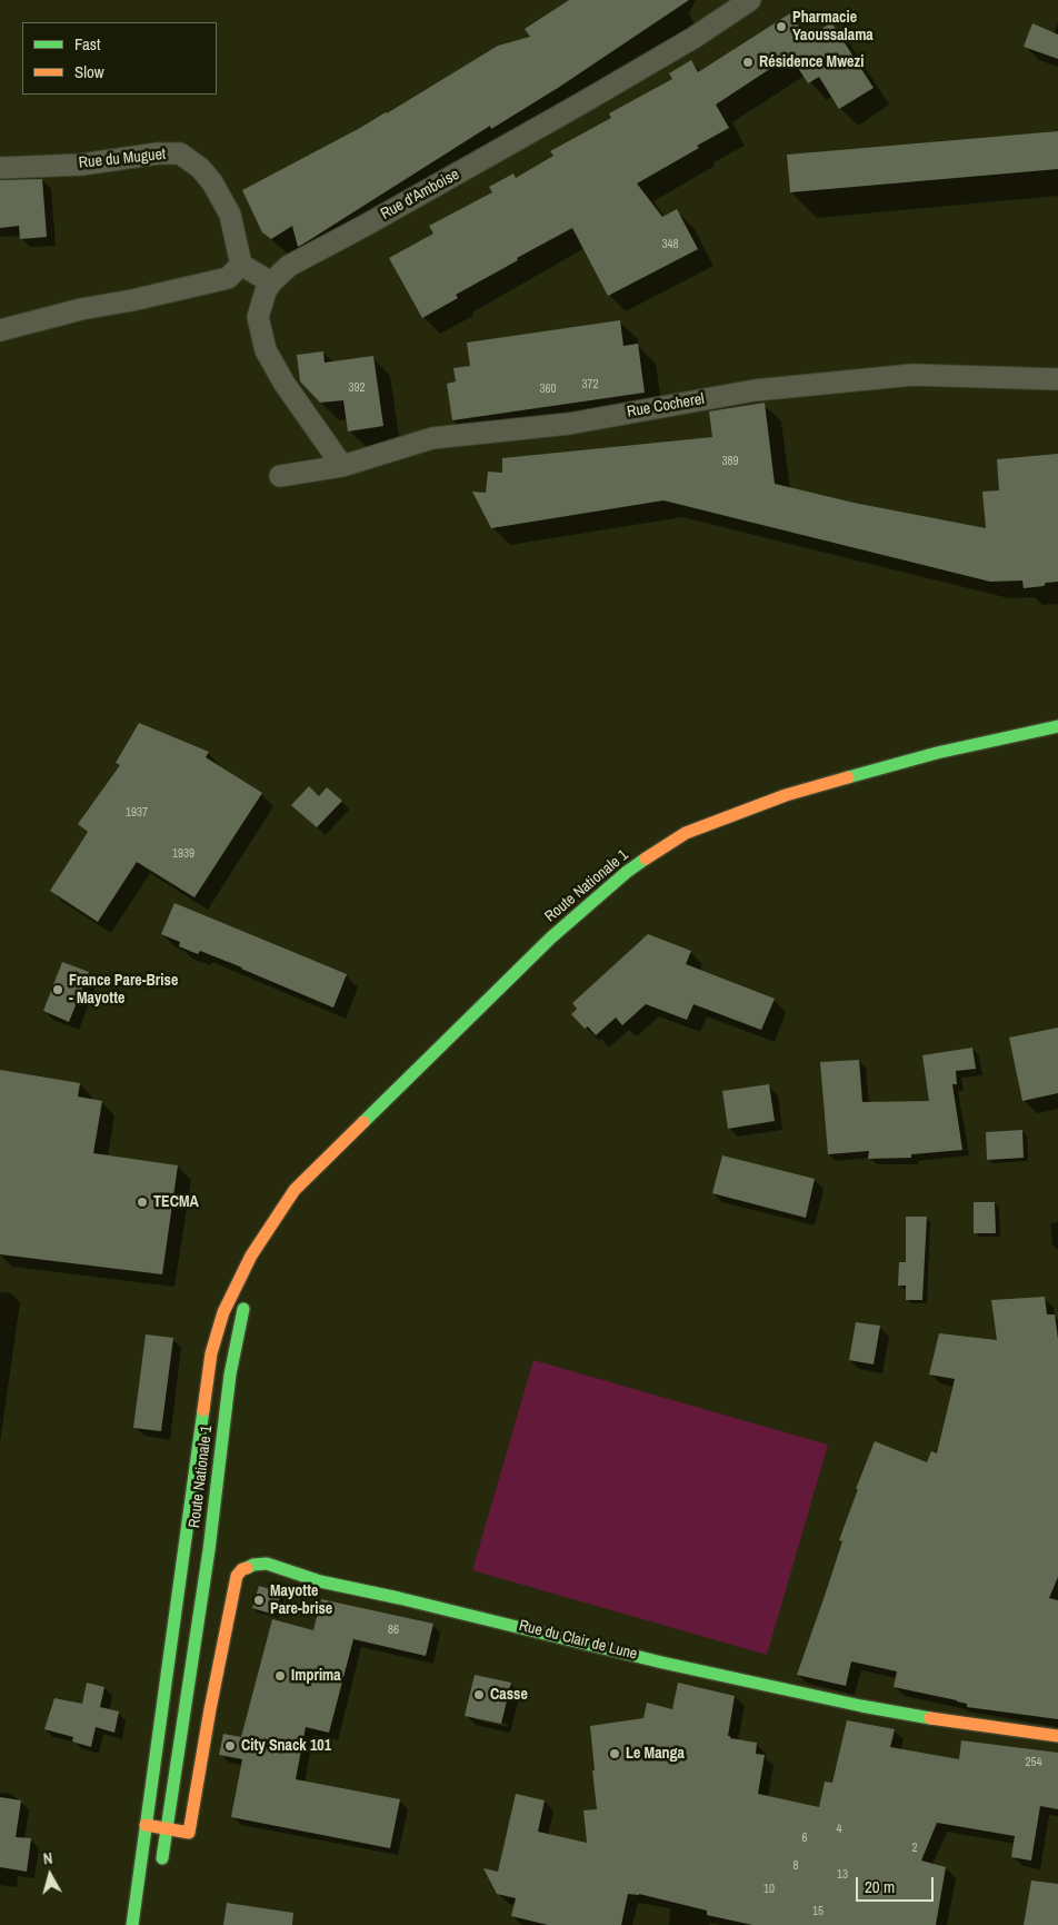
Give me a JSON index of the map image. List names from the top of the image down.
{
  "streets": {
    "main road": ["Route Nationale 1", "Rue du Clair de Lune"],
    "street": ["Rue du Muguet", "Rue d'Amboise", "Rue Cocherel"]
  },
  "crossings": [
    ["Rue d'Amboise", "Rue Cocherel"],
    ["Route Nationale 1", "Rue du Clair de Lune"]
  ],
  "places": [
    "Pharmacie Yaoussalama",
    "Résidence Mwezi",
    "France Pare-Brise - Mayotte",
    "TECMA",
    "Mayotte Pare-brise",
    "Imprima",
    "Casse",
    "City Snack 101",
    "Le Manga"
  ],
  "house_numbers": [
    "348",
    "372",
    "392",
    "360",
    "389",
    "1937",
    "1939",
    "86",
    "254",
    "4",
    "6",
    "2",
    "8",
    "13",
    "10",
    "15"
  ],
  "legend": ["Fast", "Slow"],
  "scale_bar": "20 m",
  "north": "top"
}
